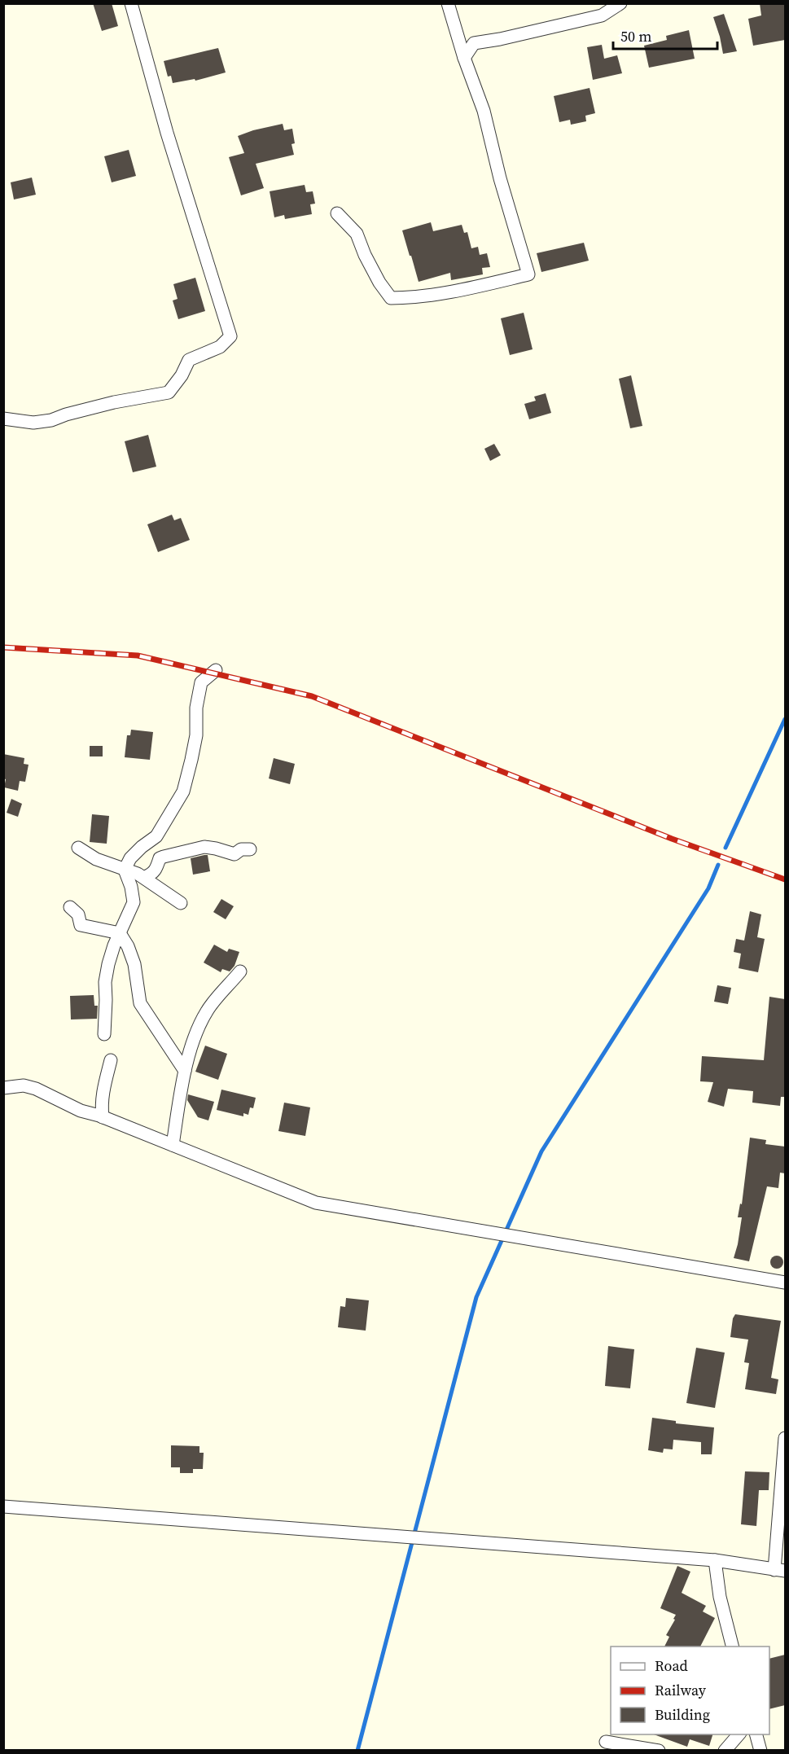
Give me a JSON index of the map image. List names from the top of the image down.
{
  "legend": ["Road", "Railway", "Building"],
  "scale_bar": "50 m"
}
